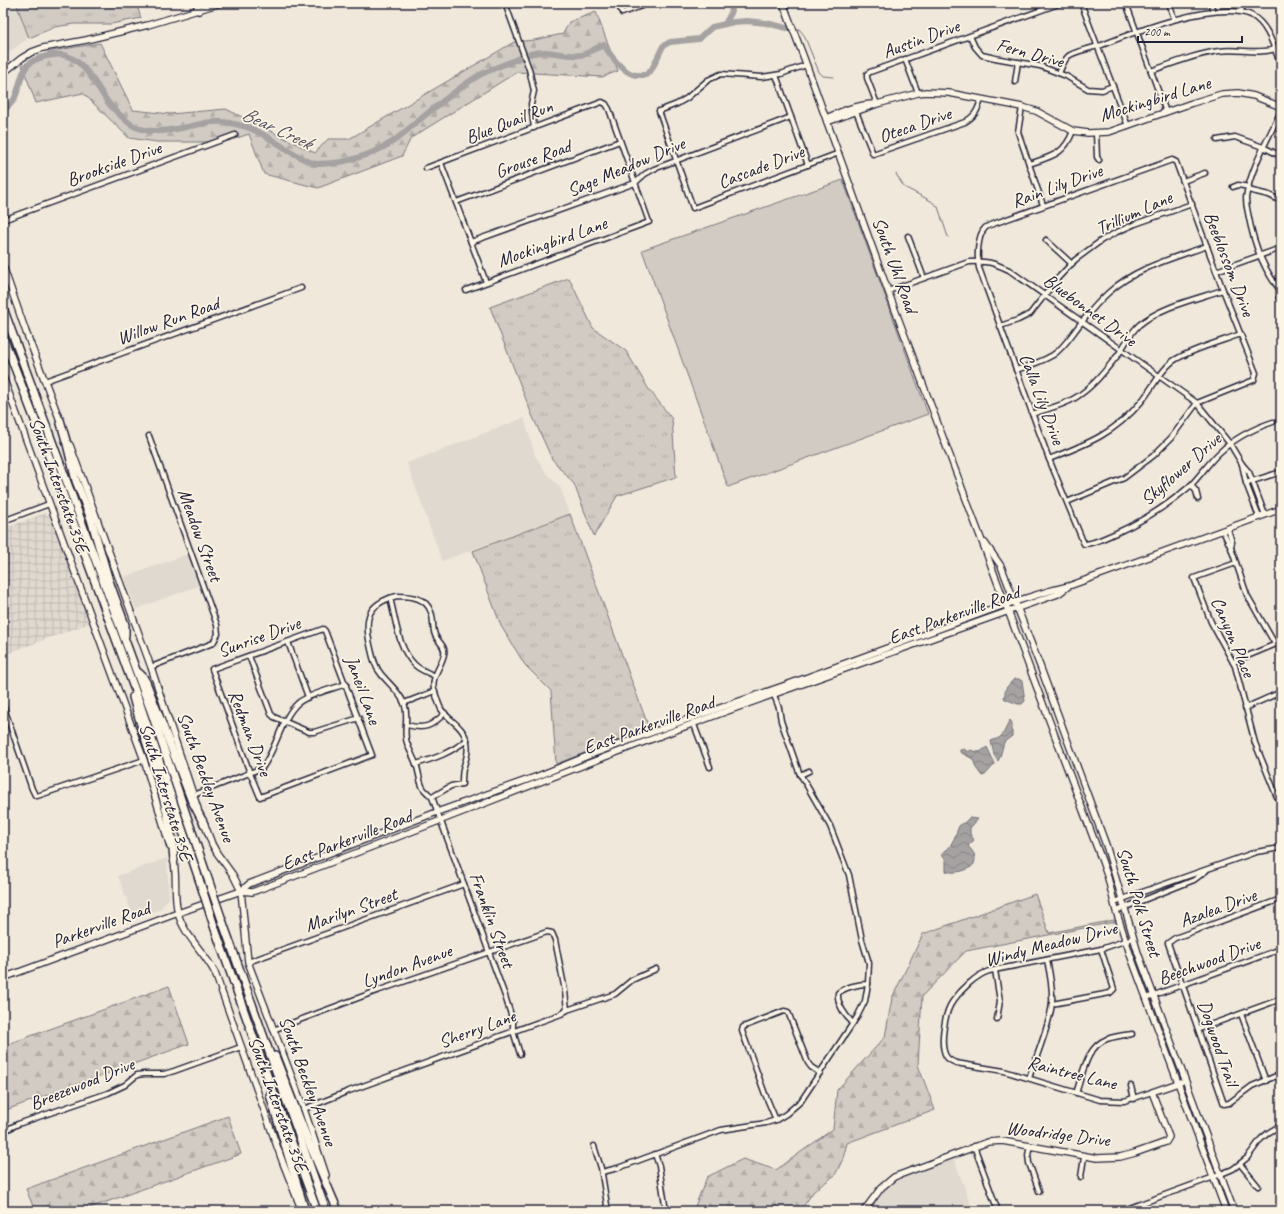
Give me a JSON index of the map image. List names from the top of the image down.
{
  "streets": {
    "main road": [
      "Mockingbird Lane",
      "South Uhl Road",
      "South Interstate 35E",
      "East Parkerville Road",
      "South Beckley Avenue",
      "South Polk Street",
      "Parkerville Road",
      "Raintree Lane",
      "Woodridge Drive"
    ],
    "street": [
      "Austin Drive",
      "Fern Drive",
      "Blue Quail Run",
      "Oteca Drive",
      "Grouse Road",
      "Brookside Drive",
      "Sage Meadow Drive",
      "Cascade Drive",
      "Rain Lily Drive",
      "Trillium Lane",
      "Beeblossom Drive",
      "Bluebonnet Drive",
      "Willow Run Road",
      "Calla Lily Drive",
      "Skyflower Drive",
      "Meadow Street",
      "Sunrise Drive",
      "Canyon Place",
      "Janeil Lane",
      "Redman Drive",
      "Azalea Drive",
      "Marilyn Street",
      "Franklin Street",
      "Windy Meadow Drive",
      "Beechwood Drive",
      "Lyndon Avenue",
      "Sherry Lane",
      "Dogwood Trail",
      "Breezewood Drive"
    ]
  },
  "crossings": [
    ["Austin Drive", "Fern Drive"],
    ["Austin Drive", "Mockingbird Lane"],
    ["Mockingbird Lane", "Oteca Drive"],
    ["Mockingbird Lane", "Sage Meadow Drive"],
    ["Mockingbird Lane", "South Uhl Road"],
    ["Blue Quail Run", "Grouse Road"],
    ["Sage Meadow Drive", "Cascade Drive"],
    ["Cascade Drive", "South Uhl Road"],
    ["Rain Lily Drive", "Beeblossom Drive"],
    ["Rain Lily Drive", "Bluebonnet Drive"],
    ["Rain Lily Drive", "Calla Lily Drive"],
    ["Trillium Lane", "Beeblossom Drive"],
    ["Trillium Lane", "Bluebonnet Drive"],
    ["Trillium Lane", "Calla Lily Drive"],
    ["Beeblossom Drive", "Bluebonnet Drive"],
    ["South Uhl Road", "Bluebonnet Drive"],
    ["South Uhl Road", "East Parkerville Road"],
    ["South Uhl Road", "South Polk Street"],
    ["Bluebonnet Drive", "Calla Lily Drive"],
    ["Bluebonnet Drive", "Skyflower Drive"],
    ["Bluebonnet Drive", "East Parkerville Road"],
    ["Willow Run Road", "South Beckley Avenue"],
    ["Calla Lily Drive", "Skyflower Drive"],
    ["South Interstate 35E", "Parkerville Road"],
    ["South Interstate 35E", "Breezewood Drive"],
    ["Meadow Street", "South Beckley Avenue"],
    ["East Parkerville Road", "South Beckley Avenue"],
    ["East Parkerville Road", "South Polk Street"],
    ["East Parkerville Road", "Franklin Street"],
    ["East Parkerville Road", "Parkerville Road"],
    ["Sunrise Drive", "Janeil Lane"],
    ["Sunrise Drive", "Redman Drive"],
    ["Janeil Lane", "Redman Drive"],
    ["South Beckley Avenue", "Marilyn Street"],
    ["South Beckley Avenue", "Lyndon Avenue"],
    ["South Beckley Avenue", "Sherry Lane"],
    ["South Polk Street", "Windy Meadow Drive"],
    ["South Polk Street", "Beechwood Drive"],
    ["South Polk Street", "Raintree Lane"],
    ["Azalea Drive", "Dogwood Trail"],
    ["Marilyn Street", "Franklin Street"],
    ["Franklin Street", "Lyndon Avenue"],
    ["Franklin Street", "Sherry Lane"],
    ["Windy Meadow Drive", "Raintree Lane"],
    ["Beechwood Drive", "Dogwood Trail"],
    ["Lyndon Avenue", "Sherry Lane"],
    ["Raintree Lane", "Woodridge Drive"]
  ],
  "water": ["Bear Creek"],
  "scale_bar": "200 m"
}
